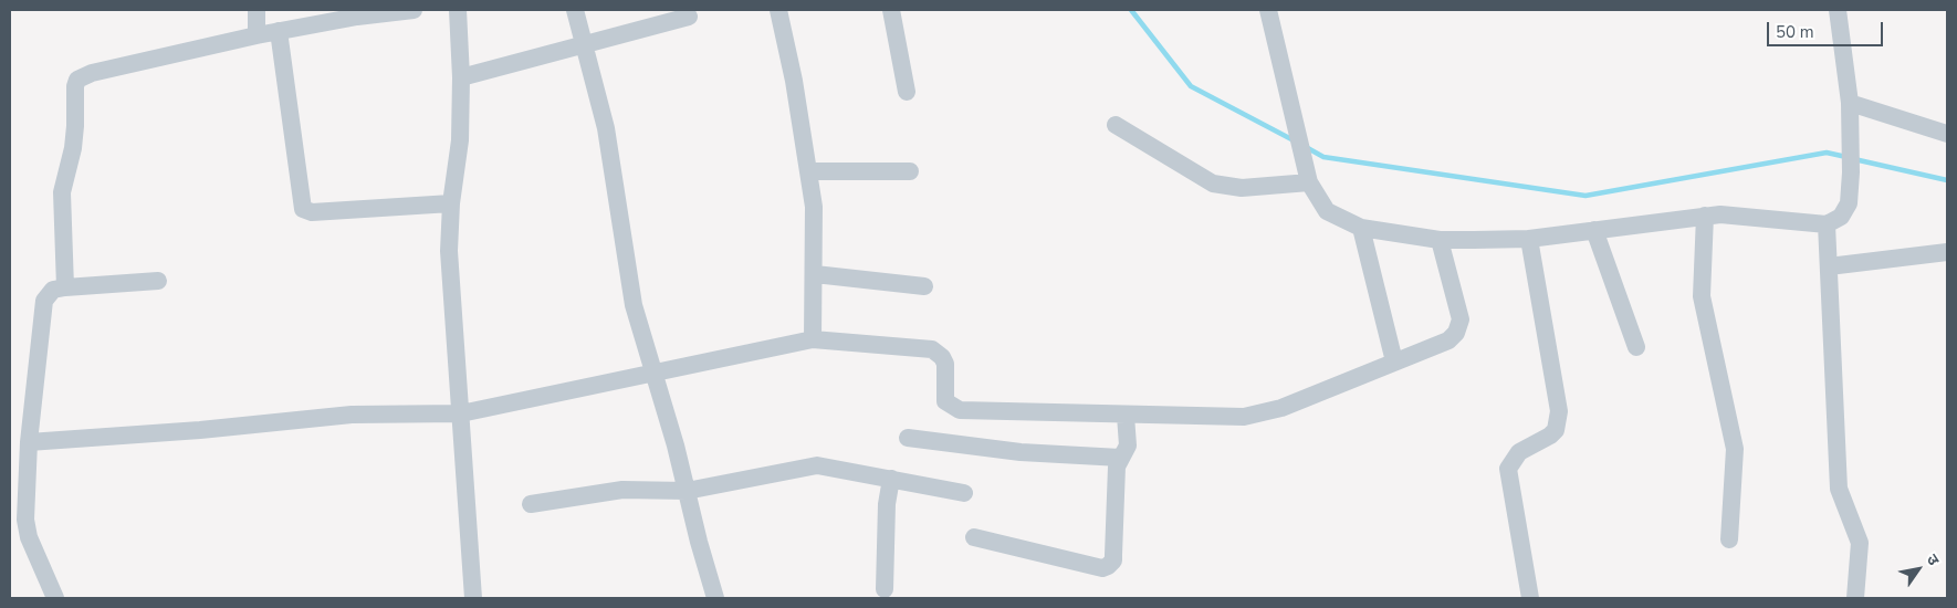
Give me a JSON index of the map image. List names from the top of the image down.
{
  "scale_bar": "50 m",
  "north": "top right"
}
